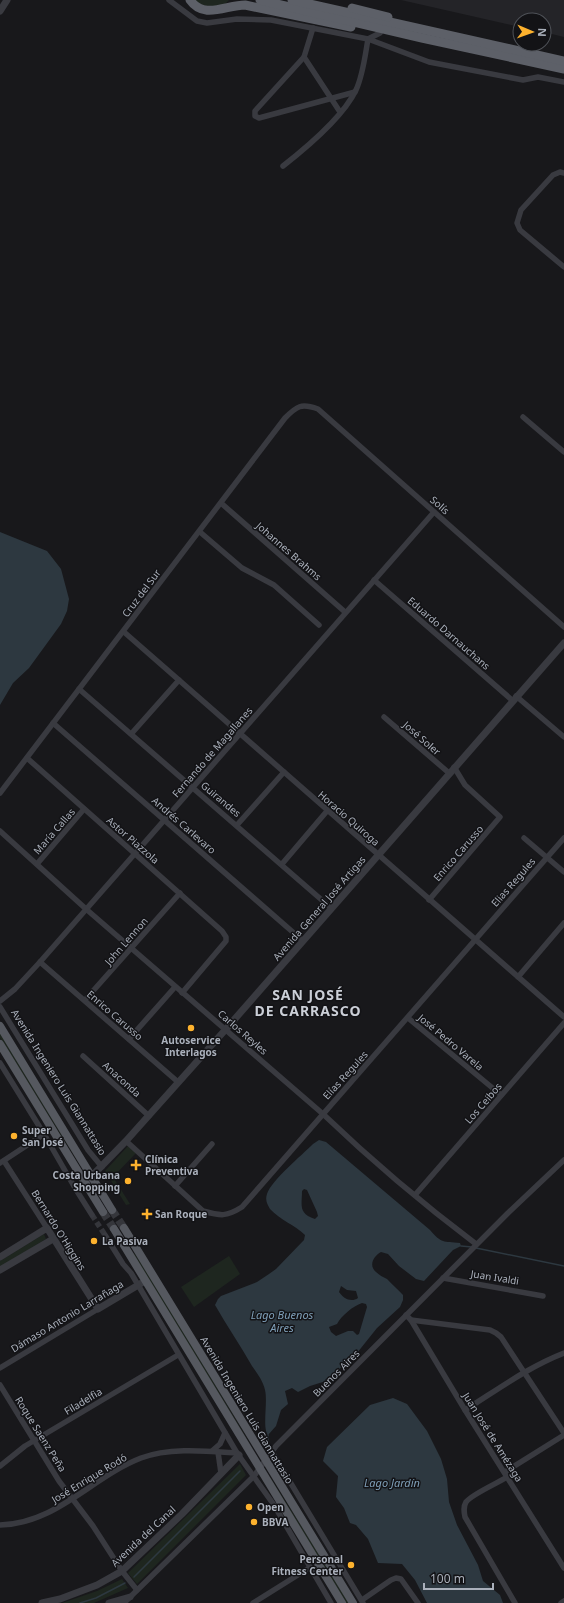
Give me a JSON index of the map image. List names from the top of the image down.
{
  "streets": {
    "main road": ["Avenida Ingeniero Luis Giannattasio"],
    "street": [
      "Solís",
      "Johannes Brahms",
      "Cruz del Sur",
      "Eduardo Darnauchans",
      "José Soler",
      "Fernando de Magallanes",
      "Guirandes",
      "Horacio Quiroga",
      "Andrés Carlevaro",
      "María Callas",
      "Astor Piazzola",
      "Enrico Carusso",
      "Elias Regules",
      "Avenida General José Artigas",
      "John Lennon",
      "Carlos Reyles",
      "José Pedro Varela",
      "Elías Regules",
      "Anaconda",
      "Los Ceibos",
      "Bernardo O'Higgins",
      "Juan Ivaldi",
      "Dámaso Antonio Larrañaga",
      "Buenos Aires",
      "Filadelfia",
      "Roque Saenz Peña",
      "Juan José de Amézaga",
      "José Enrique Rodó",
      "Avenida del Canal"
    ]
  },
  "crossings": [
    ["Solís", "Cruz del Sur"],
    ["Solís", "Fernando de Magallanes"],
    ["Johannes Brahms", "Cruz del Sur"],
    ["Johannes Brahms", "Fernando de Magallanes"],
    ["Cruz del Sur", "Guirandes"],
    ["Cruz del Sur", "Horacio Quiroga"],
    ["Cruz del Sur", "Andrés Carlevaro"],
    ["Cruz del Sur", "Astor Piazzola"],
    ["Eduardo Darnauchans", "Fernando de Magallanes"],
    ["Eduardo Darnauchans", "Avenida General José Artigas"],
    ["José Soler", "Avenida General José Artigas"],
    ["Fernando de Magallanes", "Guirandes"],
    ["Fernando de Magallanes", "Horacio Quiroga"],
    ["Fernando de Magallanes", "Andrés Carlevaro"],
    ["Fernando de Magallanes", "Astor Piazzola"],
    ["Fernando de Magallanes", "Enrico Carusso"],
    ["Fernando de Magallanes", "Carlos Reyles"],
    ["Guirandes", "Avenida General José Artigas"],
    ["Horacio Quiroga", "Enrico Carusso"],
    ["Horacio Quiroga", "Elias Regules"],
    ["Horacio Quiroga", "Avenida General José Artigas"],
    ["Horacio Quiroga", "Elías Regules"],
    ["Andrés Carlevaro", "Avenida General José Artigas"],
    ["María Callas", "Astor Piazzola"],
    ["María Callas", "Carlos Reyles"],
    ["Astor Piazzola", "John Lennon"],
    ["Astor Piazzola", "Carlos Reyles"],
    ["Enrico Carusso", "Avenida General José Artigas"],
    ["Enrico Carusso", "John Lennon"],
    ["Elias Regules", "Elías Regules"],
    ["Avenida General José Artigas", "Carlos Reyles"],
    ["Avenida General José Artigas", "Anaconda"],
    ["Avenida General José Artigas", "Avenida Ingeniero Luis Giannattasio"],
    ["John Lennon", "Carlos Reyles"],
    ["Carlos Reyles", "Elías Regules"],
    ["Carlos Reyles", "Los Ceibos"],
    ["Carlos Reyles", "Buenos Aires"],
    ["José Pedro Varela", "Elías Regules"],
    ["José Pedro Varela", "Los Ceibos"],
    ["Avenida Ingeniero Luis Giannattasio", "Dámaso Antonio Larrañaga"],
    ["Avenida Ingeniero Luis Giannattasio", "Buenos Aires"],
    ["Bernardo O'Higgins", "Dámaso Antonio Larrañaga"],
    ["Juan Ivaldi", "Buenos Aires"],
    ["Buenos Aires", "Roque Saenz Peña"],
    ["Buenos Aires", "Juan José de Amézaga"],
    ["Filadelfia", "Roque Saenz Peña"],
    ["Roque Saenz Peña", "José Enrique Rodó"],
    ["Roque Saenz Peña", "Avenida del Canal"],
    ["José Enrique Rodó", "Avenida del Canal"]
  ],
  "districts": ["SAN JOSÉ DE CARRASCO"],
  "water": ["Lago Buenos Aires", "Lago Jardín"],
  "places": {
    "other": [
      "Autoservice Interlagos",
      "Super San José",
      "Costa Urbana Shopping",
      "La Pasiva",
      "Open",
      "BBVA",
      "Personal Fitness Center"
    ],
    "health": ["Clínica Preventiva", "San Roque"]
  },
  "scale_bar": "100 m",
  "north": "right"
}
